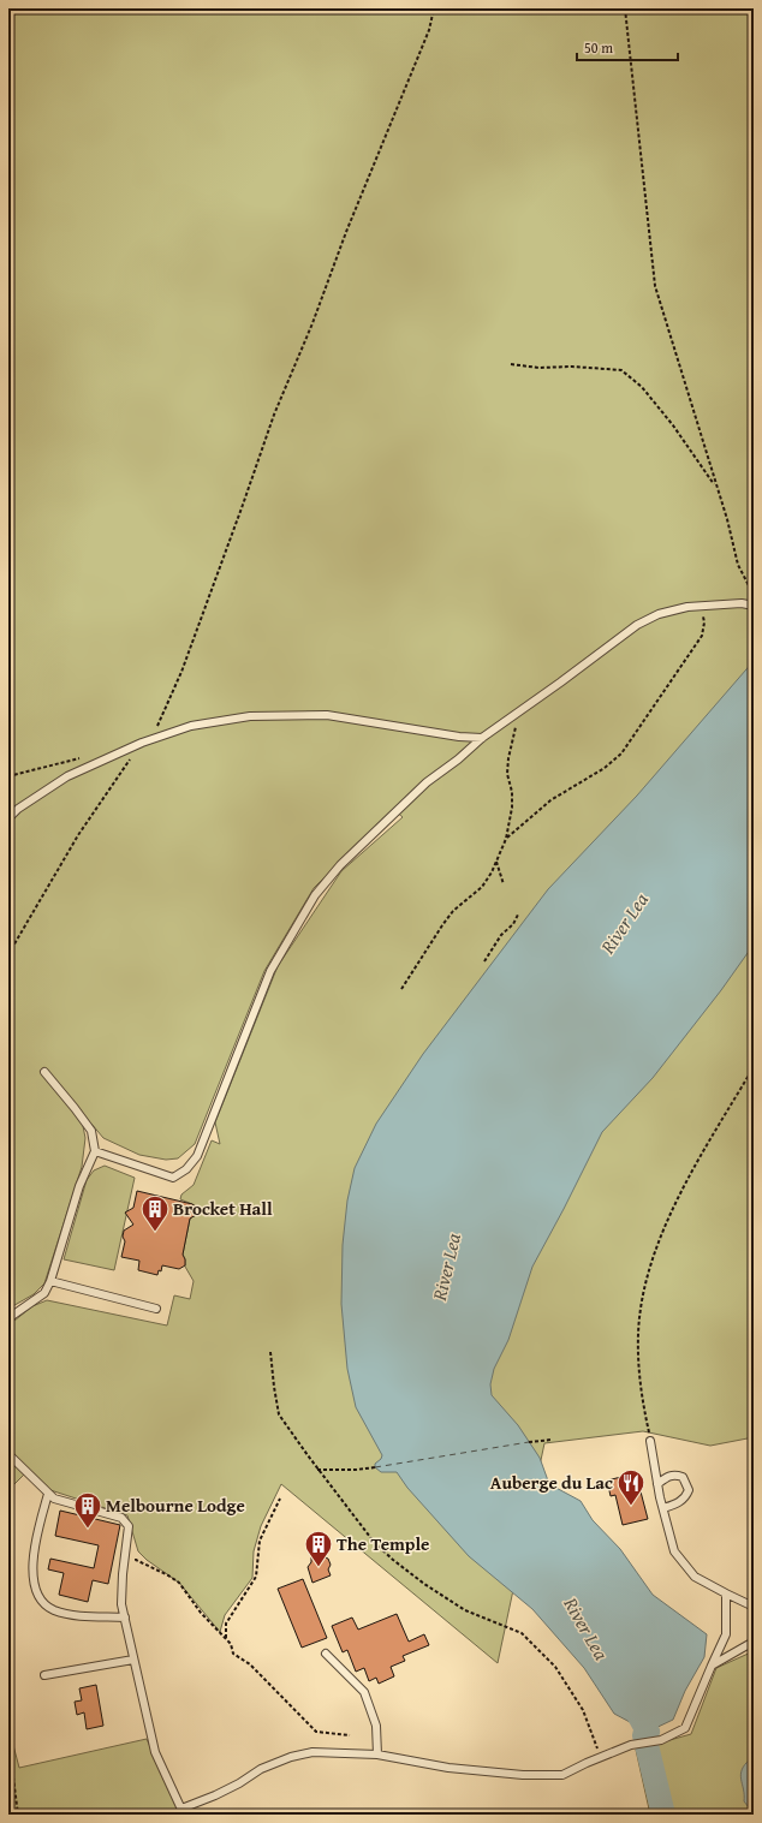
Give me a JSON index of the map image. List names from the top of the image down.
{
  "water": ["River Lea"],
  "places": {
    "building": ["Brocket Hall", "Melbourne Lodge", "The Temple"],
    "restaurant": ["Auberge du Lac"]
  },
  "scale_bar": "50 m"
}
